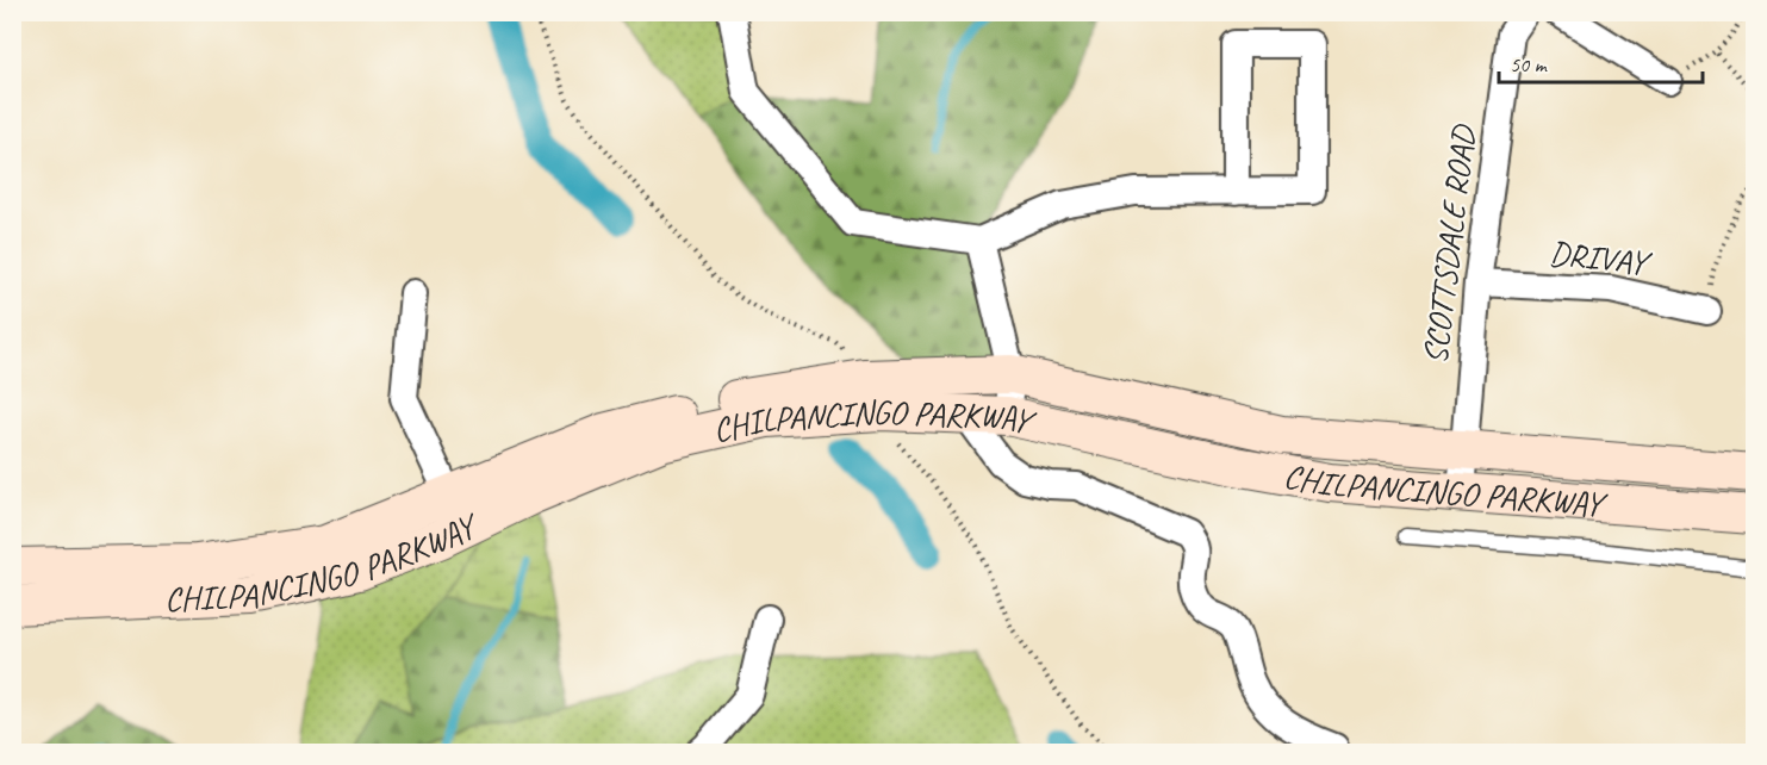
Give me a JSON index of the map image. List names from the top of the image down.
{
  "streets": {
    "street": ["SCOTTSDALE ROAD", "DRIVAY", "CHILPANCINGO PARKWAY"]
  },
  "crossings": [
    ["SCOTTSDALE ROAD", "DRIVAY"],
    ["SCOTTSDALE ROAD", "CHILPANCINGO PARKWAY"]
  ],
  "scale_bar": "50 m"
}
